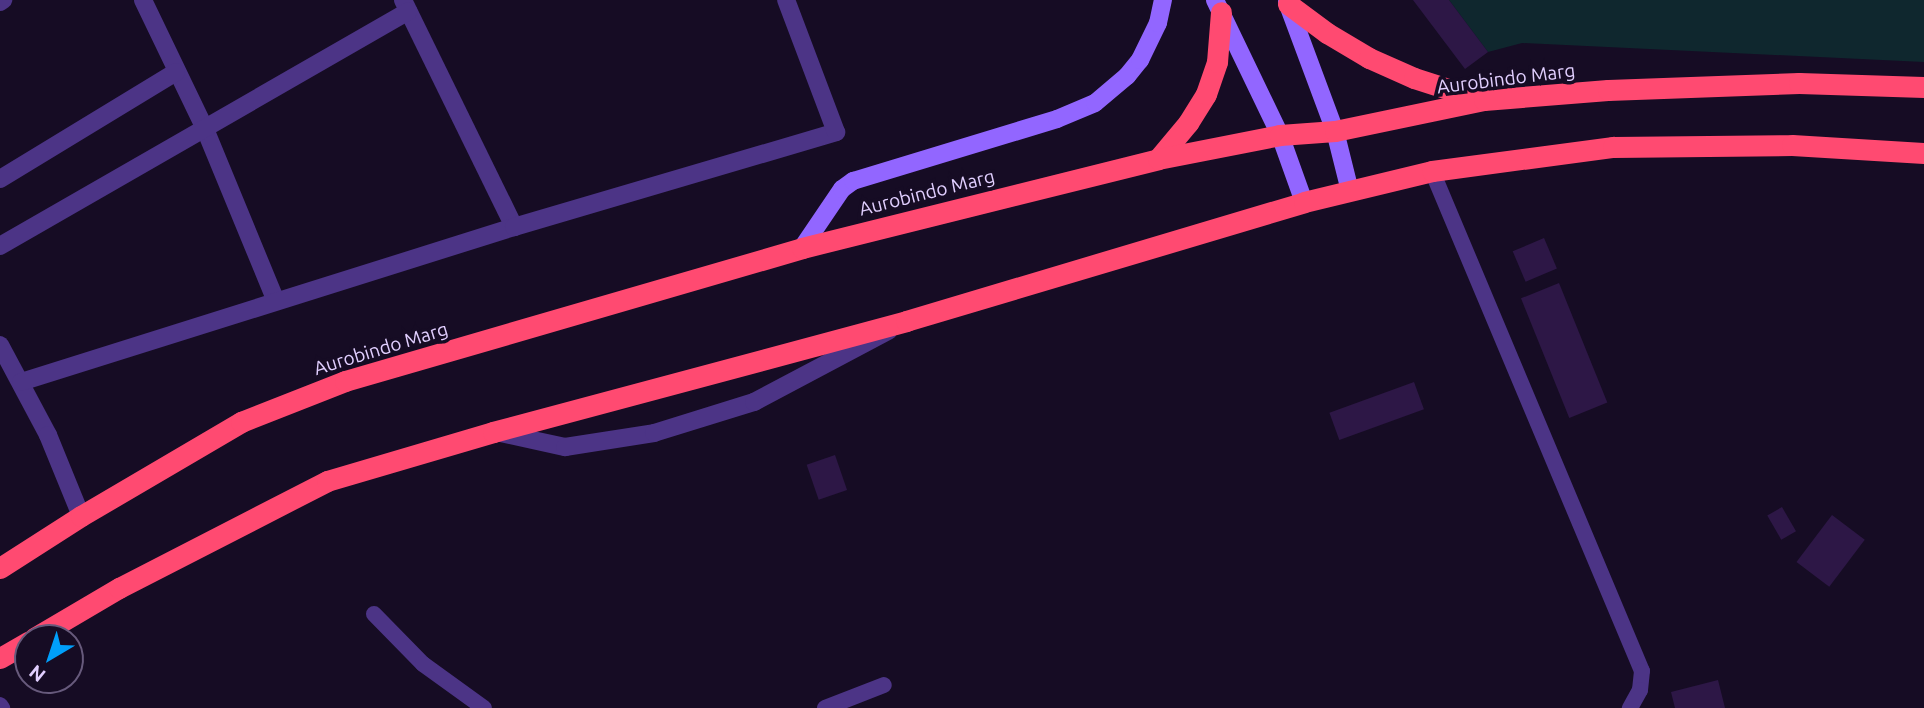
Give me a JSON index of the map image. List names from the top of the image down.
{
  "streets": {
    "highway": ["Aurobindo Marg"]
  },
  "north": "bottom left"
}
